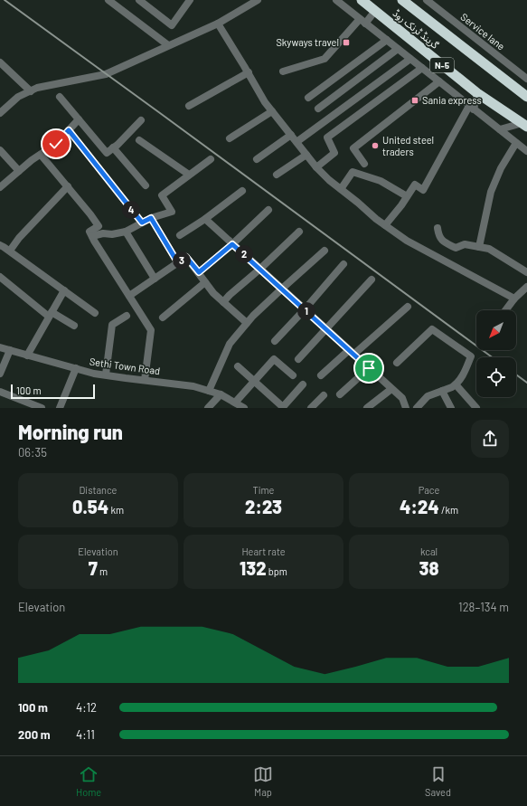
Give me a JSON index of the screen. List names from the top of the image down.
{
  "streets": {
    "highway": ["گرینڈ ٹرنک روڈ", "N-5"],
    "street": ["Service lane", "Sethi Town Road"]
  },
  "places": {
    "transit": ["Skyways travel", "Sania express"],
    "other": ["United steel traders"]
  },
  "scale_bar": "100 m",
  "north": "bottom left",
  "page": {
    "pins": [
      "4",
      "2",
      "3",
      "1"
    ],
    "scale": "100 m",
    "heading": ["Morning run", "06:35"],
    "stats": [
      ["Distance", "0.54 km"],
      ["Time", "2:23"],
      ["Pace", "4:24 /km"],
      ["Elevation", "7 m"],
      ["Heart rate", "132 bpm"],
      ["kcal", "38"]
    ],
    "chart": ["Elevation", "128–134 m"],
    "list": [
      {
        "name": "100 m",
        "note": "4:12"
      },
      {
        "name": "200 m",
        "note": "4:11"
      }
    ],
    "tabs": ["Home", "Map", "Saved"]
  }
}
